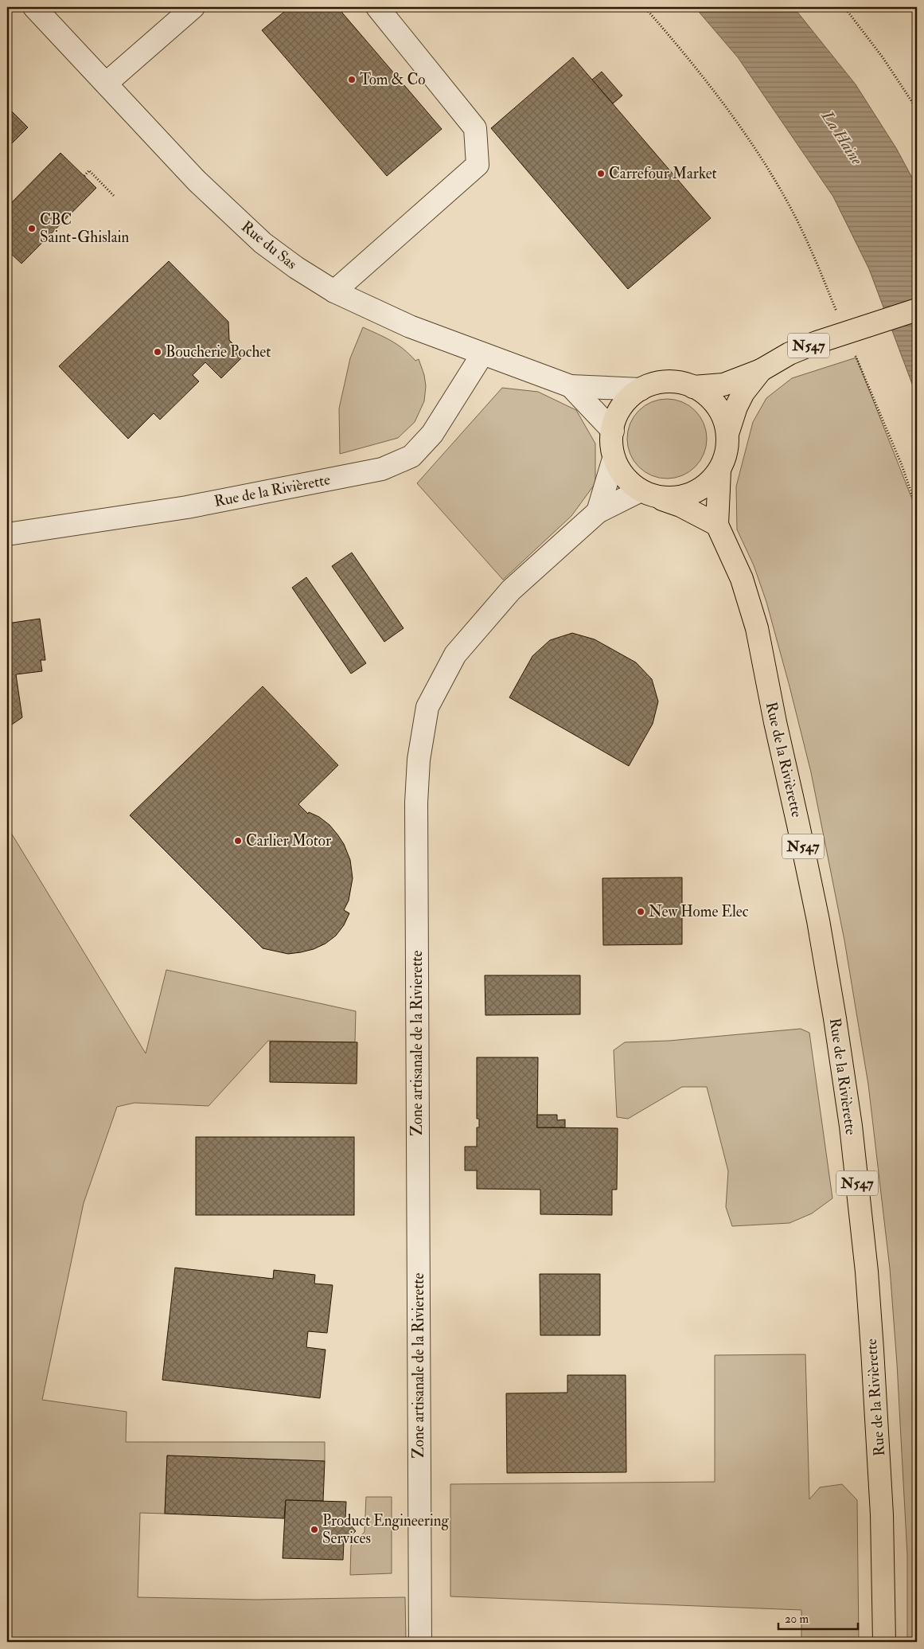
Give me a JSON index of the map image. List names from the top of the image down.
{
  "streets": {
    "main road": ["N547", "Rue de la Rivièrette"],
    "street": ["Rue du Sas", "Zone artisanale de la Rivierette"]
  },
  "crossings": [
    ["Rue du Sas", "N547"],
    ["Rue du Sas", "Rue de la Rivièrette"],
    ["Rue du Sas", "Zone artisanale de la Rivierette"],
    ["N547", "Rue de la Rivièrette"],
    ["N547", "Zone artisanale de la Rivierette"],
    ["Rue de la Rivièrette", "Zone artisanale de la Rivierette"]
  ],
  "water": ["La Haine"],
  "places": [
    "Tom & Co",
    "Carrefour Market",
    "CBC Saint-Ghislain",
    "Boucherie Pochet",
    "Carlier Motor",
    "New Home Elec",
    "Product Engineering Services"
  ],
  "scale_bar": "20 m"
}
